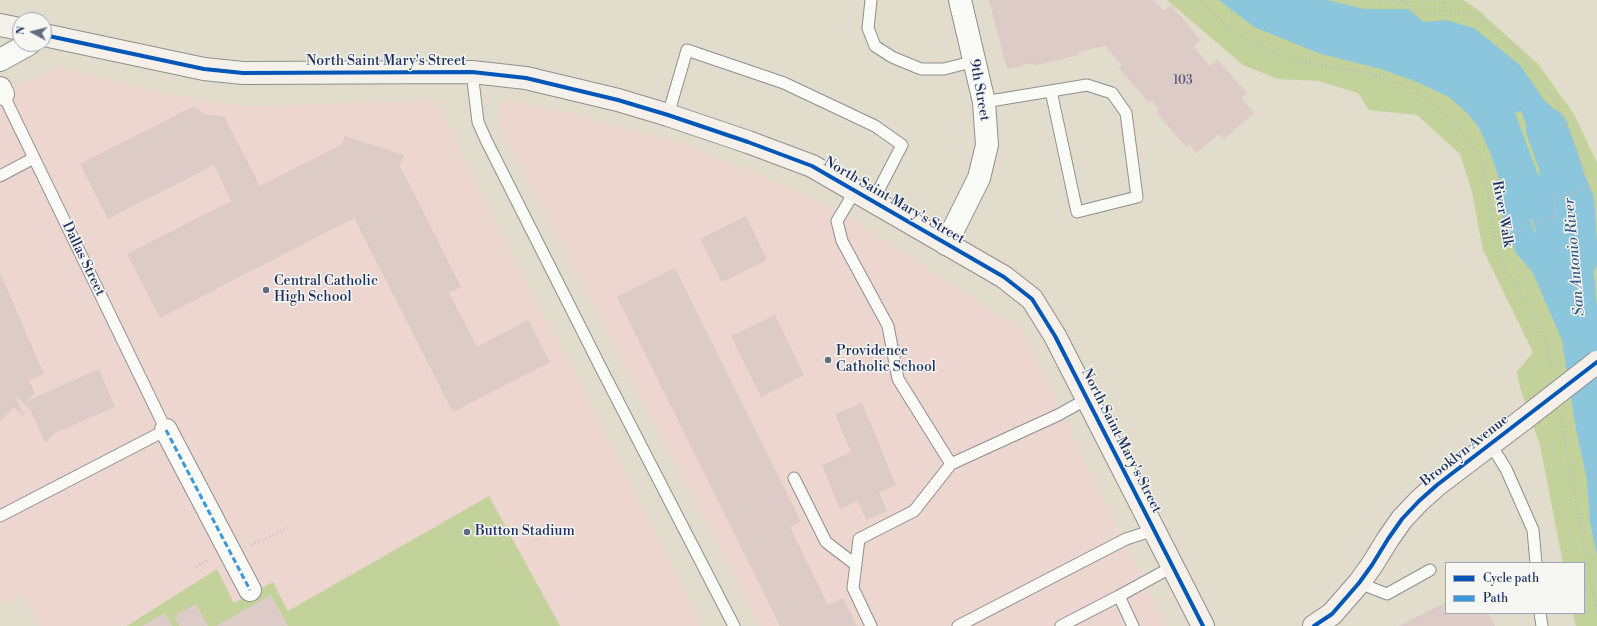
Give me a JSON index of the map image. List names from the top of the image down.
{
  "streets": {
    "street": ["North Saint Mary's Street", "9th Street", "Brooklyn Avenue"],
    "lane": ["Dallas Street"],
    "path": ["River Walk"]
  },
  "crossings": [
    ["North Saint Mary's Street", "9th Street"]
  ],
  "water": ["San Antonio River"],
  "places": ["Central Catholic High School", "Providence Catholic School", "Button Stadium"],
  "house_numbers": ["103"],
  "legend": ["Cycle path", "Path"],
  "north": "left"
}
